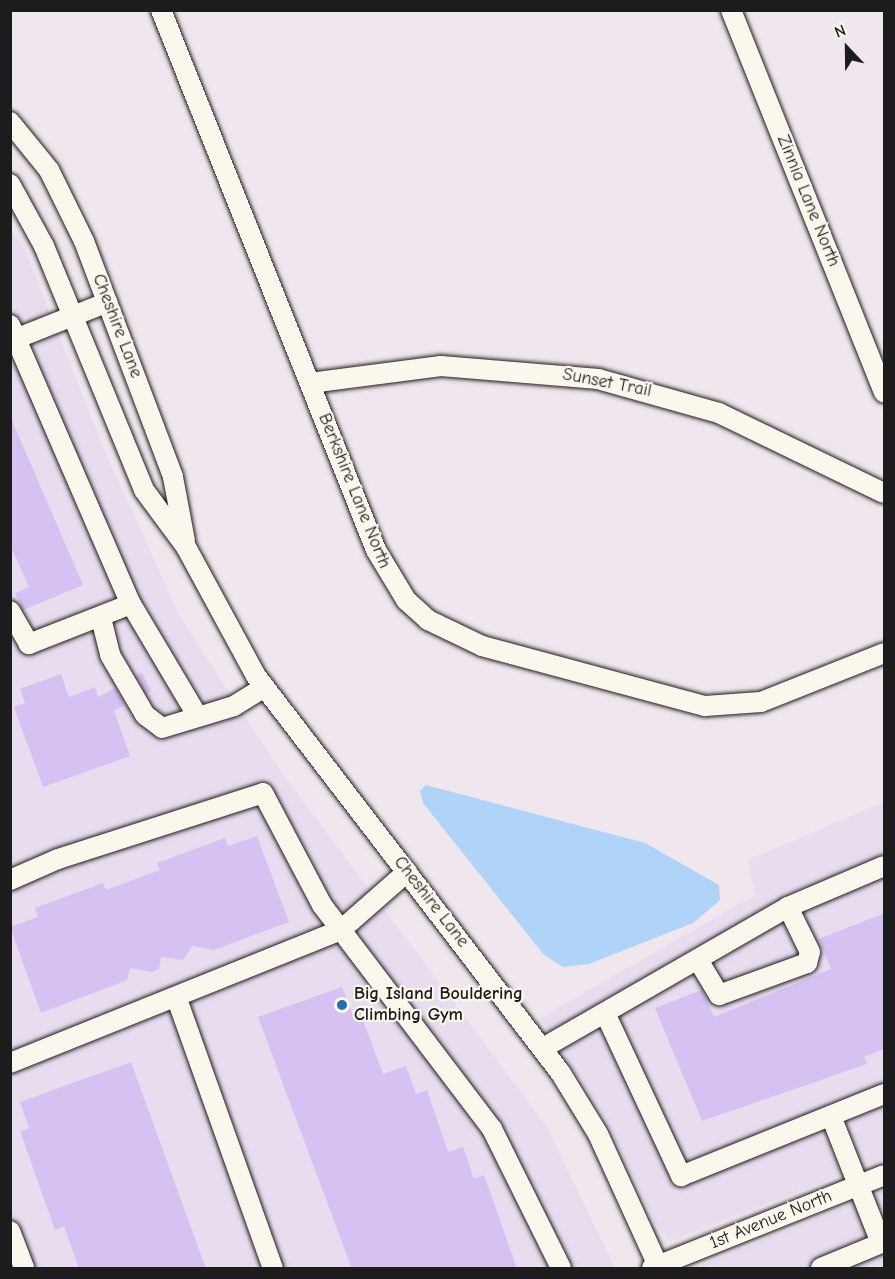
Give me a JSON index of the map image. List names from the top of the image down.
{
  "streets": {
    "street": [
      "Zinnia Lane North",
      "Cheshire Lane",
      "Sunset Trail",
      "Berkshire Lane North",
      "1st Avenue North"
    ]
  },
  "crossings": [
    ["Cheshire Lane", "1st Avenue North"],
    ["Sunset Trail", "Berkshire Lane North"]
  ],
  "places": ["Big Island Bouldering Climbing Gym"],
  "north": "top"
}
